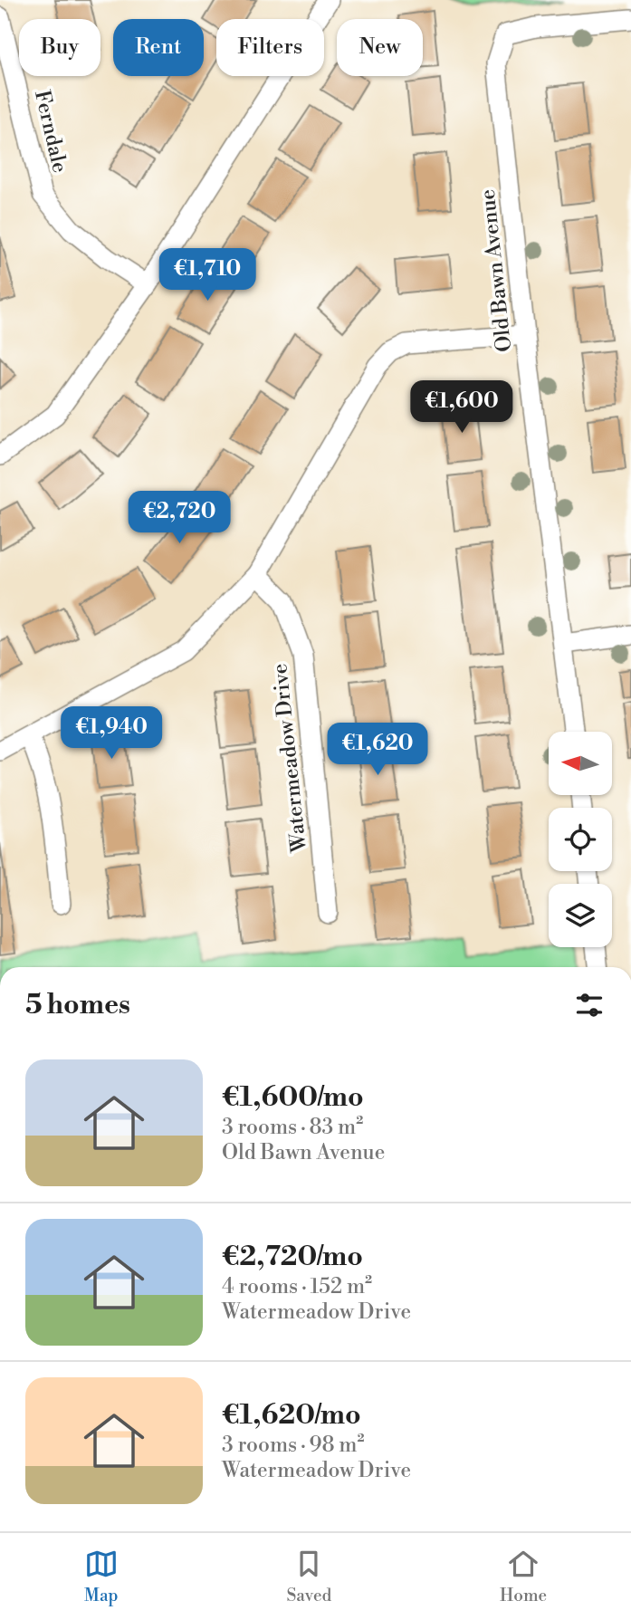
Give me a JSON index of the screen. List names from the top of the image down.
{
  "streets": {
    "street": ["Ferndale", "Old Bawn Avenue", "Watermeadow Drive"]
  },
  "north": "left",
  "page": {
    "chip": [
      "Buy",
      "Rent",
      "Filters",
      "New"
    ],
    "price": [
      "€1,710",
      "€1,600",
      "€2,720",
      "€1,940",
      "€1,620"
    ],
    "heading": "5 homes",
    "list": [
      {
        "name": "€1,600/mo",
        "note": "3 rooms · 83 m² · Old Bawn Avenue"
      },
      {
        "name": "€2,720/mo",
        "note": "4 rooms · 152 m² · Watermeadow Drive"
      },
      {
        "name": "€1,620/mo",
        "note": "3 rooms · 98 m² · Watermeadow Drive"
      }
    ],
    "tabs": ["Map", "Saved", "Home"]
  }
}
